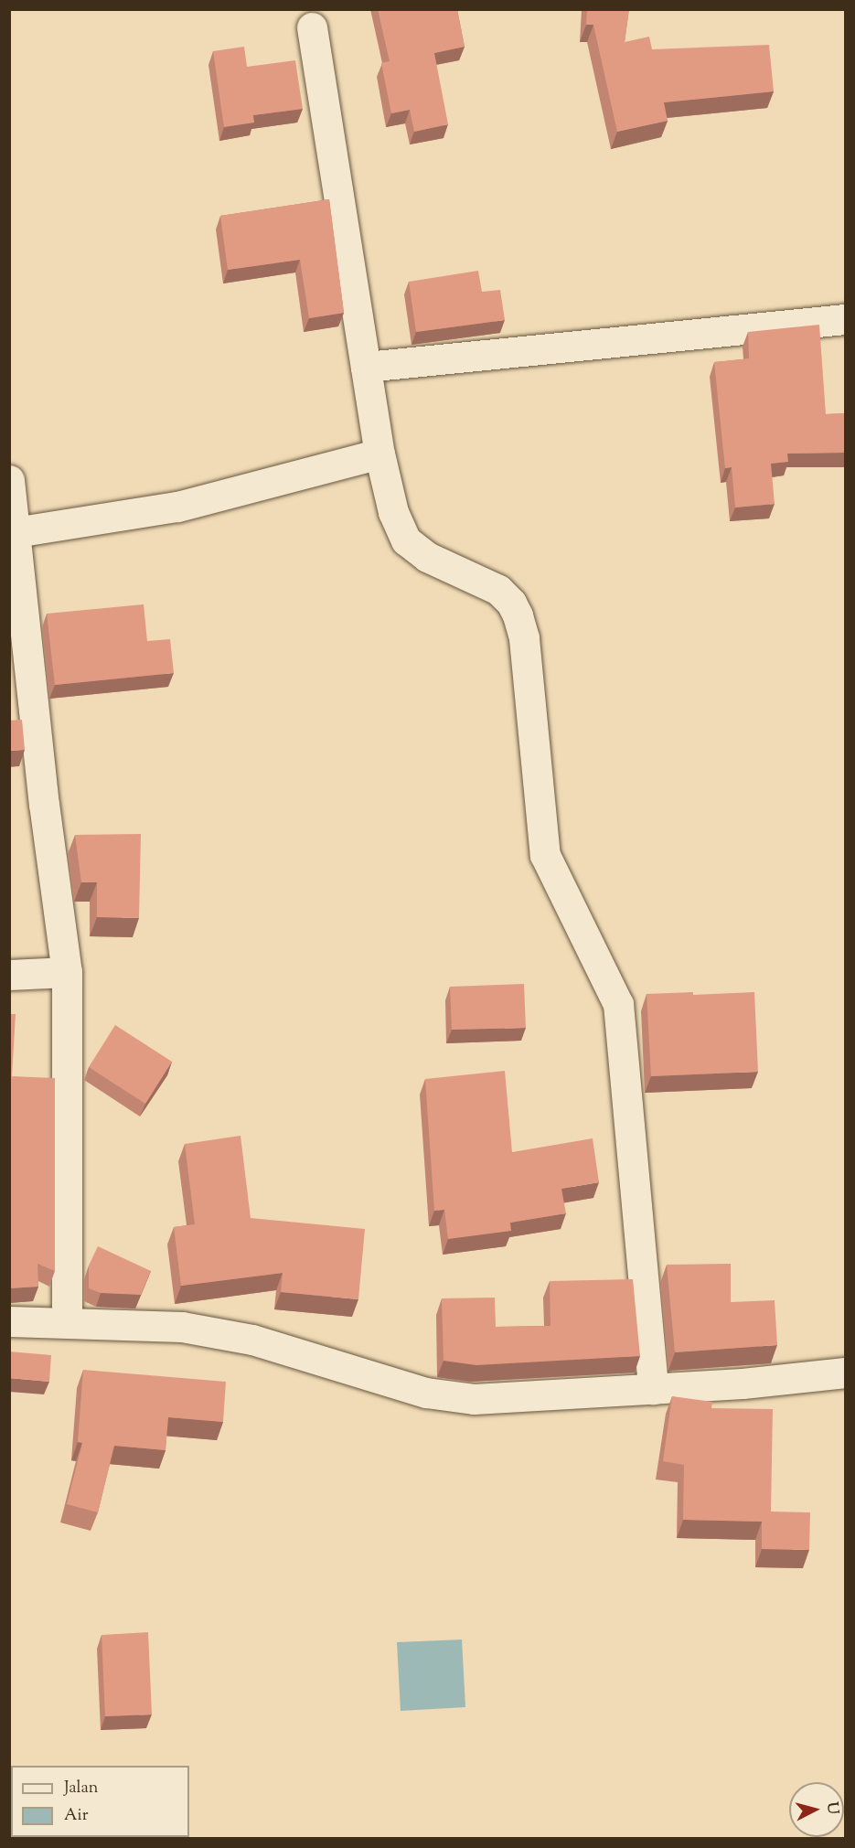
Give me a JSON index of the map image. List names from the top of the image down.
{
  "legend": ["Jalan", "Air"],
  "north": "right"
}
